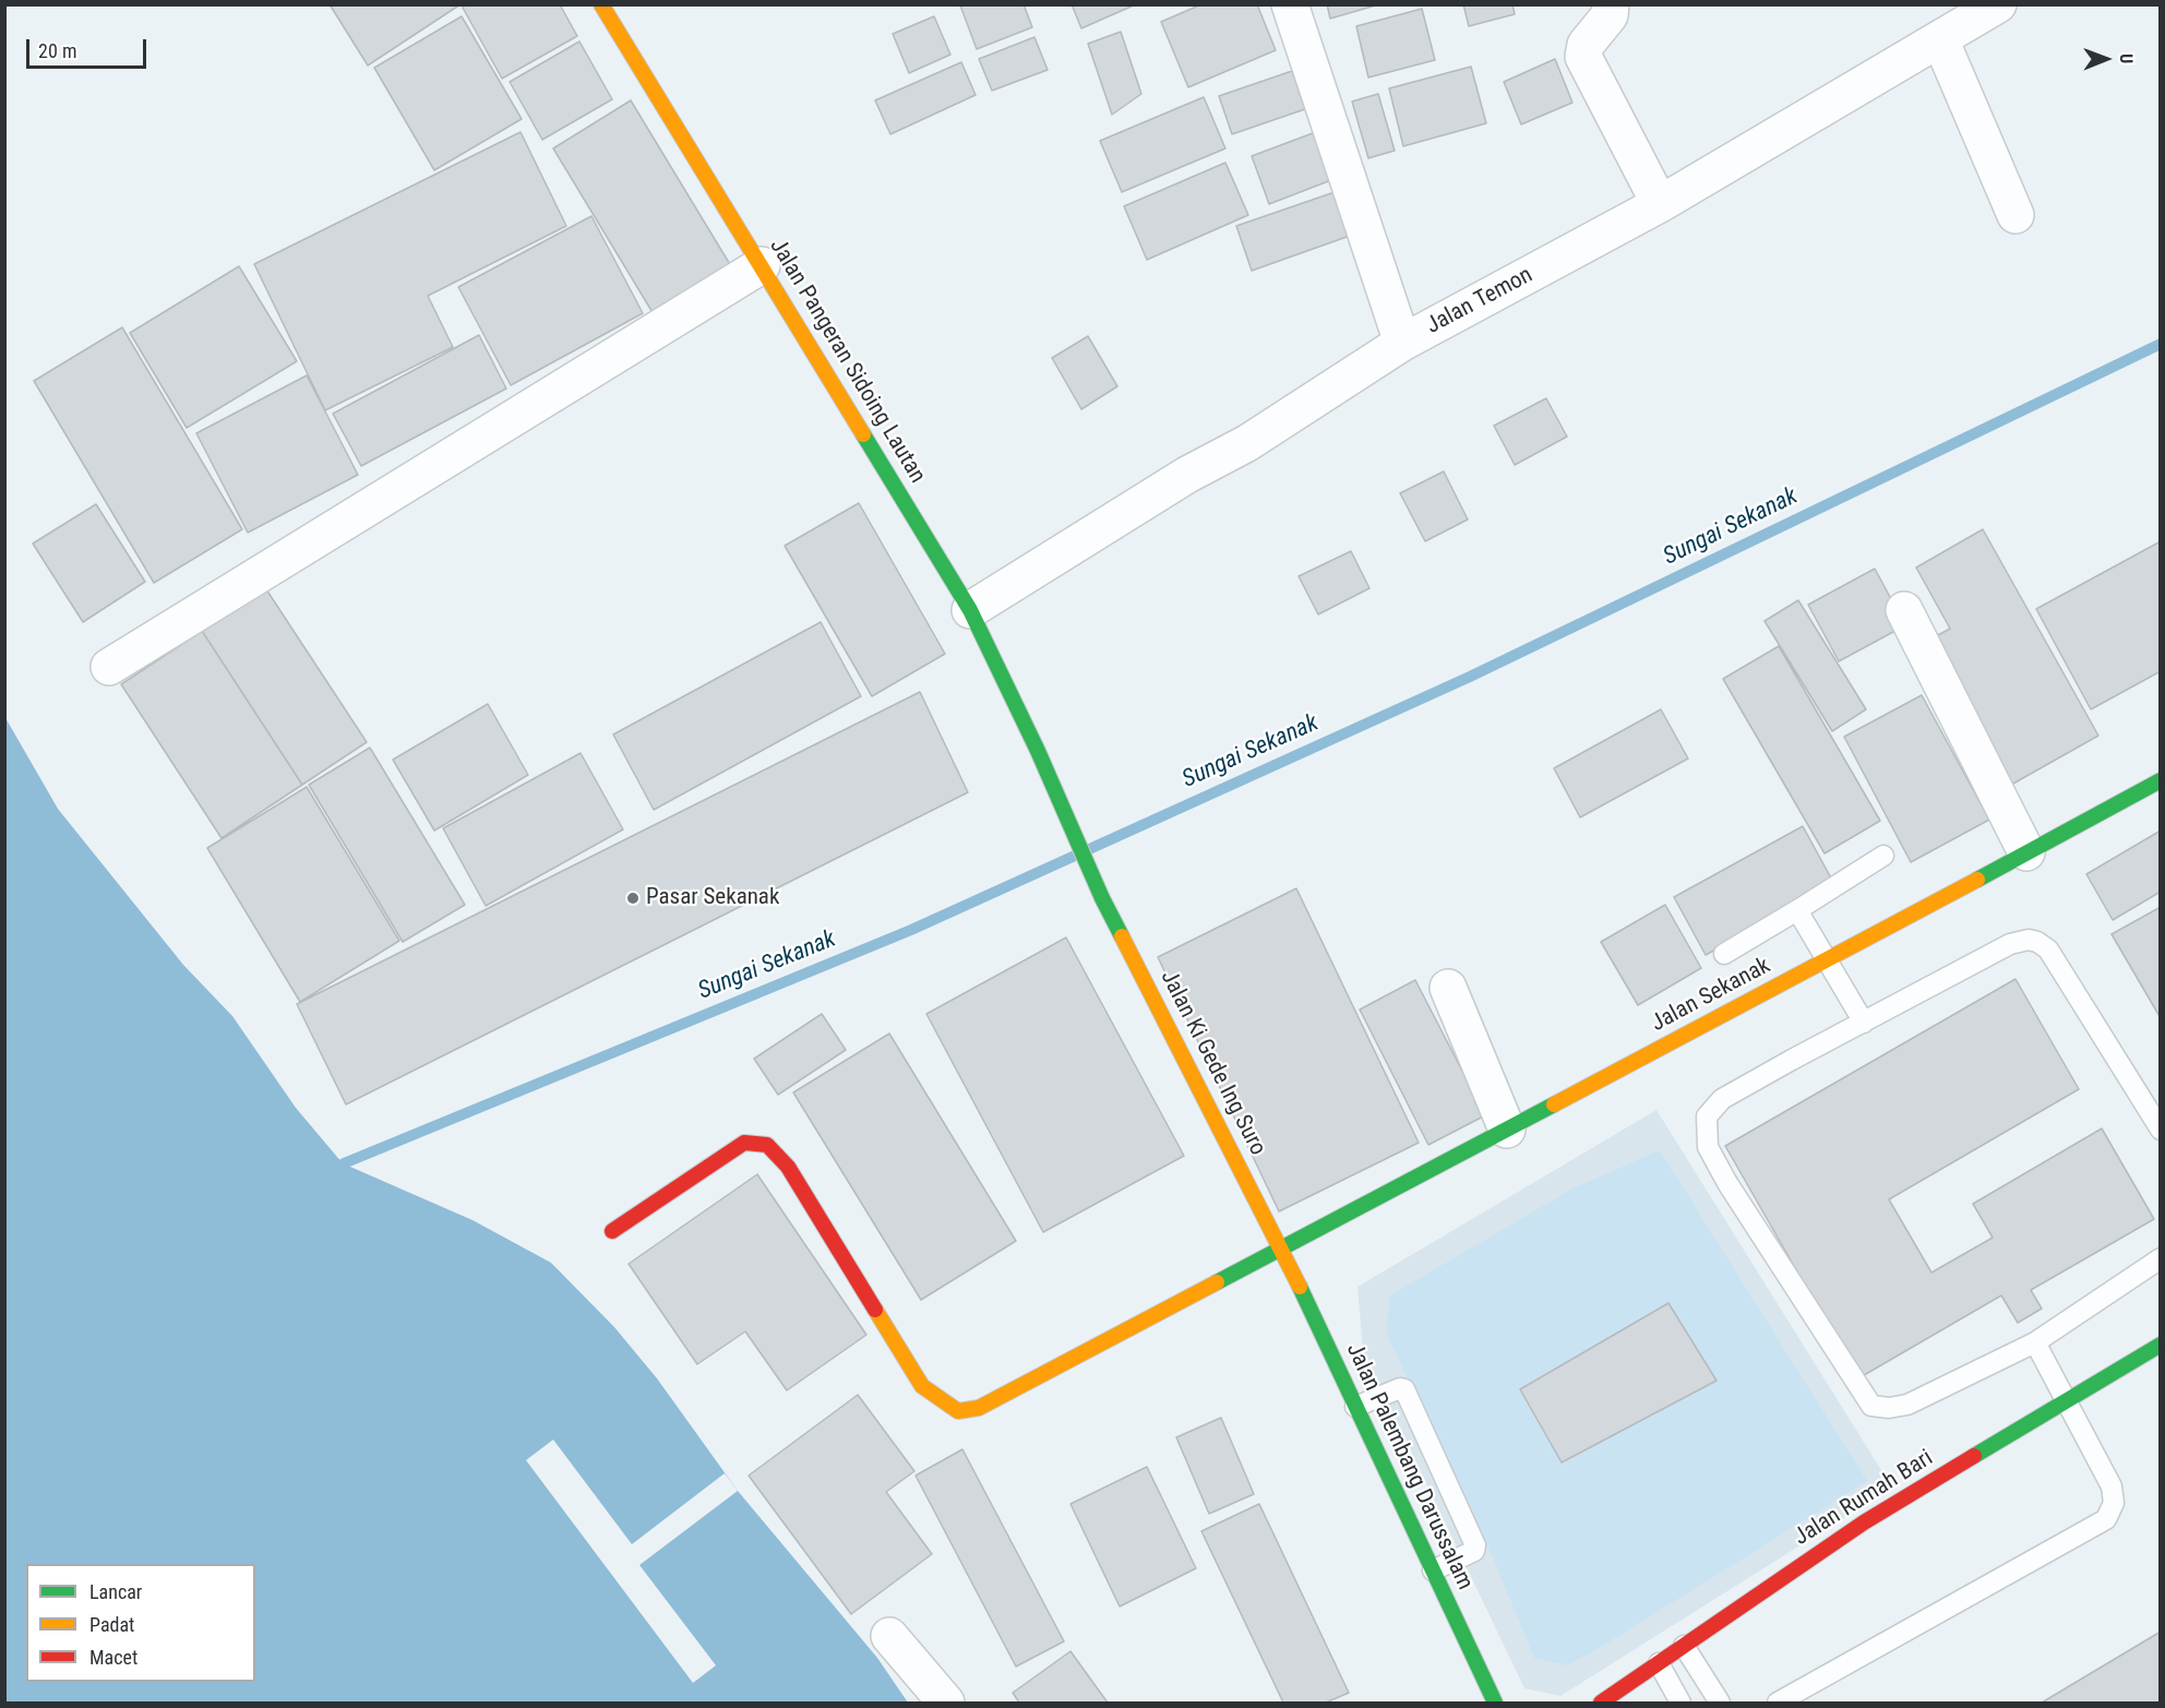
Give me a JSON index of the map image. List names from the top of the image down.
{
  "streets": {
    "street": [
      "Jalan Temon",
      "Jalan Pangeran Sidoing Lautan",
      "Jalan Sekanak",
      "Jalan Ki Gede Ing Suro",
      "Jalan Palembang Darussalam",
      "Jalan Rumah Bari"
    ]
  },
  "crossings": [
    ["Jalan Temon", "Jalan Pangeran Sidoing Lautan"],
    ["Jalan Pangeran Sidoing Lautan", "Jalan Ki Gede Ing Suro"],
    ["Jalan Sekanak", "Jalan Ki Gede Ing Suro"],
    ["Jalan Sekanak", "Jalan Palembang Darussalam"],
    ["Jalan Ki Gede Ing Suro", "Jalan Palembang Darussalam"]
  ],
  "water": ["Sungai Sekanak"],
  "places": ["Pasar Sekanak"],
  "legend": ["Lancar", "Padat", "Macet"],
  "scale_bar": "20 m",
  "north": "right"
}
